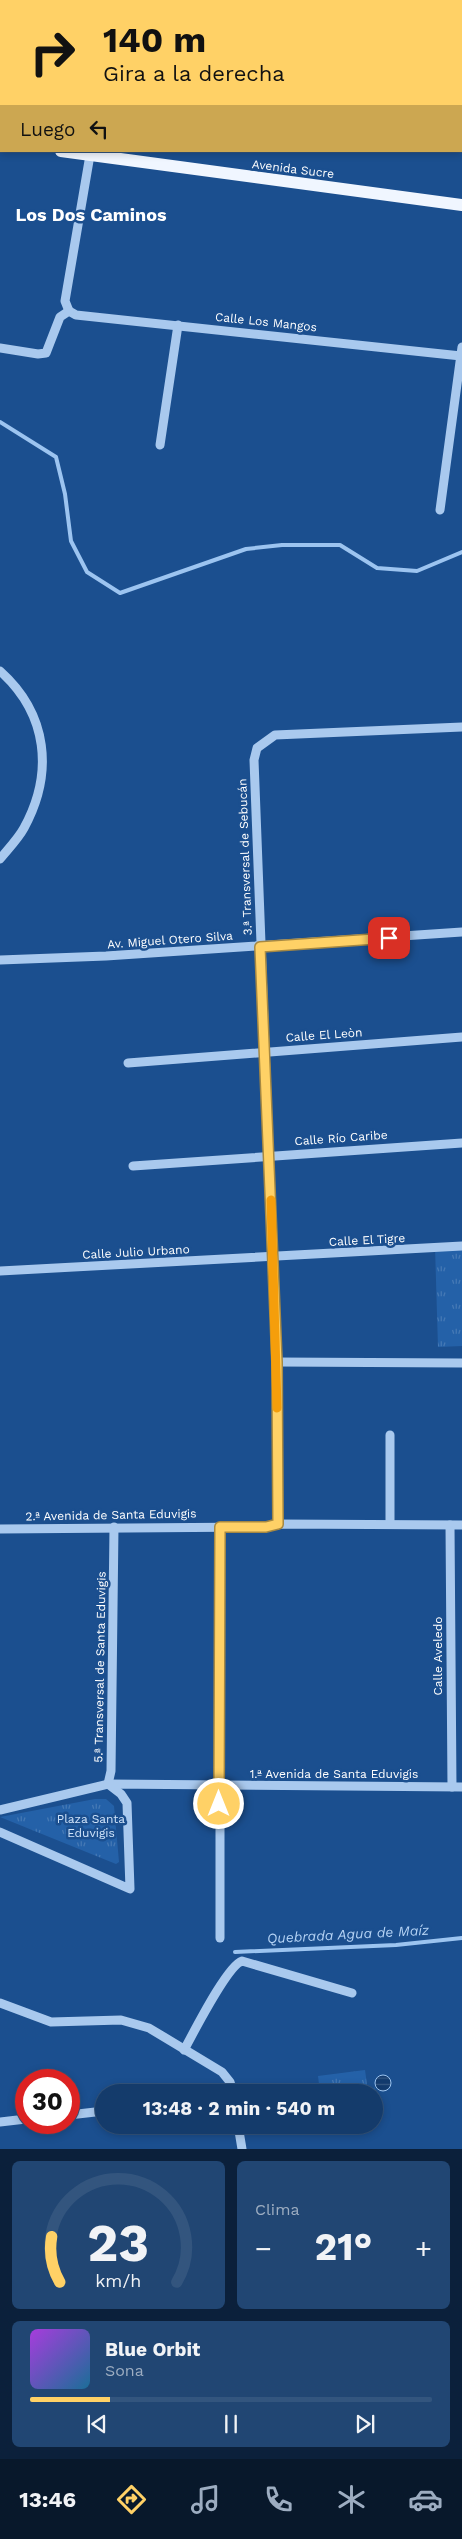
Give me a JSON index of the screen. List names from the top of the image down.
{
  "streets": {
    "main road": ["Avenida Sucre"],
    "street": [
      "Calle Los Mangos",
      "3.ª Transversal de Sebucán",
      "Av. Miguel Otero Silva",
      "Calle El Leòn",
      "Calle Río Caribe",
      "Calle El Tigre",
      "Calle Julio Urbano",
      "2.ª Avenida de Santa Eduvigis",
      "Calle Aveledo",
      "5.ª Transversal de Santa Eduvigis",
      "1.ª Avenida de Santa Eduvigis"
    ]
  },
  "crossings": [
    ["3.ª Transversal de Sebucán", "Av. Miguel Otero Silva"],
    ["3.ª Transversal de Sebucán", "Calle El Leòn"],
    ["3.ª Transversal de Sebucán", "Calle Río Caribe"],
    ["3.ª Transversal de Sebucán", "Calle El Tigre"],
    ["3.ª Transversal de Sebucán", "Calle Julio Urbano"],
    ["3.ª Transversal de Sebucán", "2.ª Avenida de Santa Eduvigis"],
    ["Calle El Tigre", "Calle Julio Urbano"],
    ["2.ª Avenida de Santa Eduvigis", "Calle Aveledo"],
    ["2.ª Avenida de Santa Eduvigis", "5.ª Transversal de Santa Eduvigis"],
    ["Calle Aveledo", "1.ª Avenida de Santa Eduvigis"],
    ["5.ª Transversal de Santa Eduvigis", "1.ª Avenida de Santa Eduvigis"]
  ],
  "districts": ["Los Dos Caminos"],
  "water": ["Quebrada Agua de Maíz"],
  "parks": ["Plaza Santa Eduvigis"],
  "page": {
    "turn": ["140 m", "Gira a la derecha"],
    "then": "Luego",
    "limit": "30",
    "trip": "13:48 · 2 min · 540 m",
    "tile": "Clima",
    "heat": ["−", "21°", "+"],
    "song": ["Blue Orbit", "Sona"],
    "tabs": "13:46",
    "gauge": ["23", "km/h"]
  }
}
